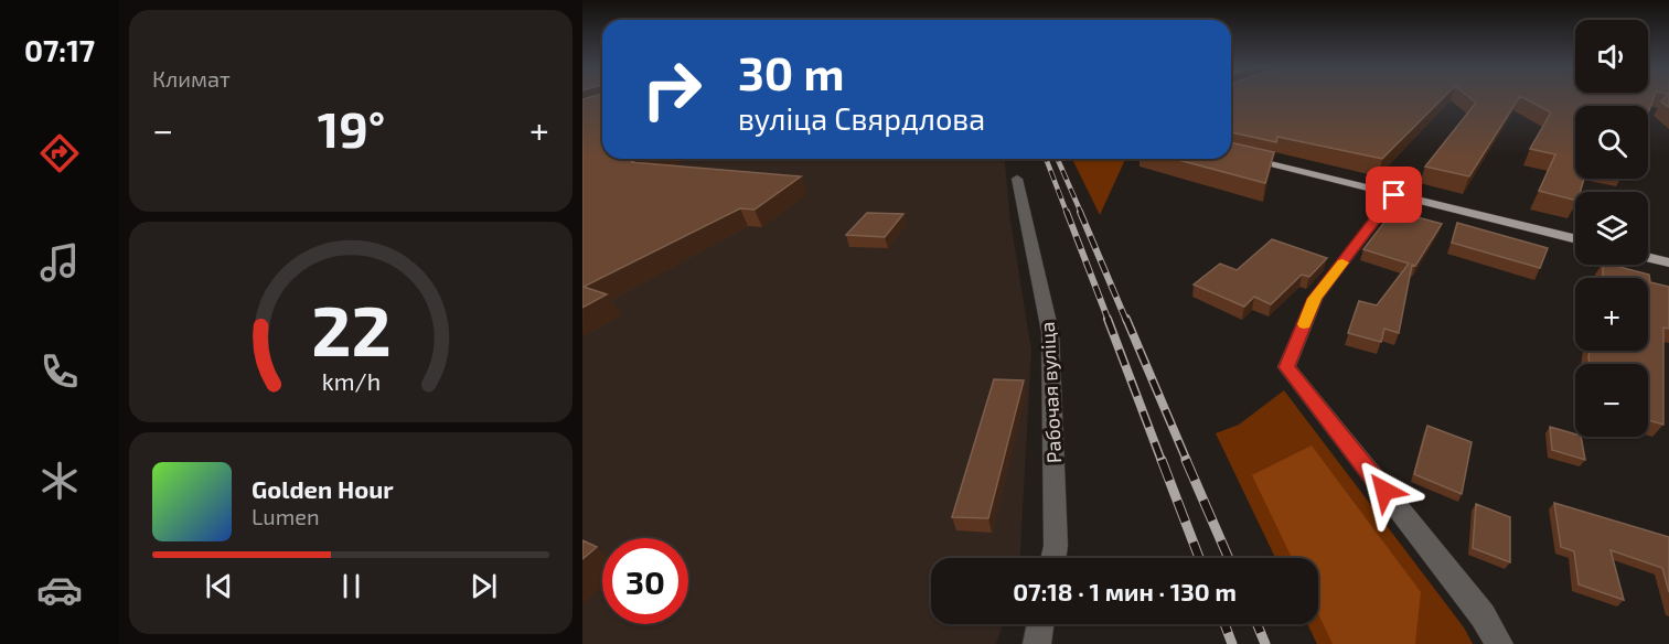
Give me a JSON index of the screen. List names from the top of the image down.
{
  "streets": {
    "street": ["Рабочая вуліца"]
  },
  "page": {
    "tabs": "07:17",
    "tile": "Климат",
    "map_buttons": ["+", "−"],
    "turn": ["30 m", "вуліца Свярдлова"],
    "heat": ["−", "19°", "+"],
    "song": ["Golden Hour", "Lumen"],
    "limit": "30",
    "trip": "07:18 · 1 мин · 130 m",
    "gauge": ["22", "km/h"]
  }
}
